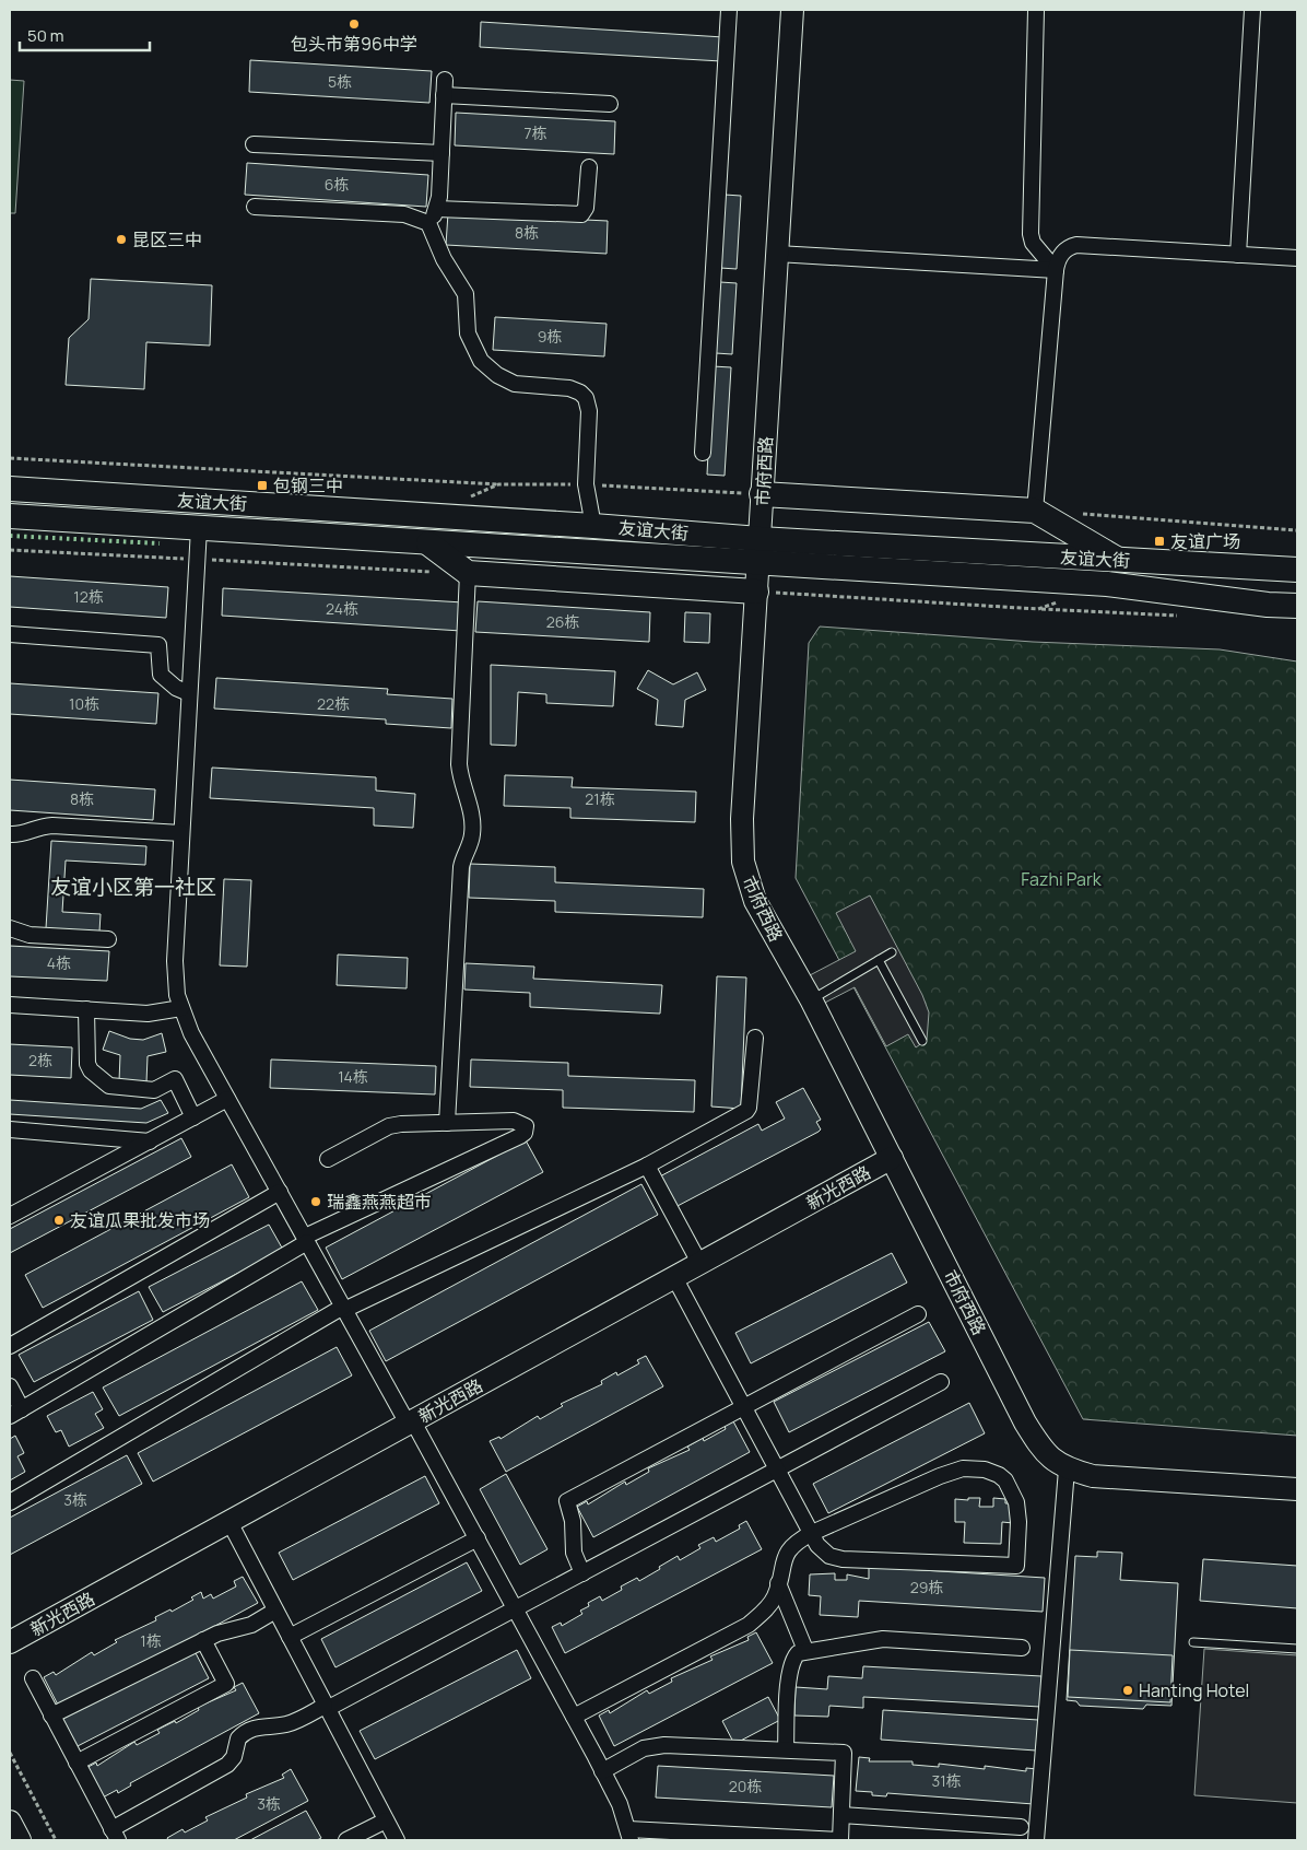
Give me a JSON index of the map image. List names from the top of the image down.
{
  "streets": {
    "main road": ["友谊大街"],
    "street": ["市府西路", "新光西路"]
  },
  "crossings": [
    ["市府西路", "友谊大街"],
    ["市府西路", "新光西路"]
  ],
  "districts": ["友谊小区第一社区"],
  "parks": ["Fazhi Park"],
  "places": {
    "other": [
      "包头市第96中学",
      "昆区三中",
      "瑞鑫燕燕超市",
      "友谊瓜果批发市场",
      "Hanting Hotel"
    ],
    "transit": ["包钢三中", "友谊广场"]
  },
  "house_numbers": [
    "5栋",
    "7栋",
    "6栋",
    "8栋",
    "9栋",
    "12栋",
    "24栋",
    "26栋",
    "10栋",
    "22栋",
    "8栋",
    "21栋",
    "4栋",
    "2栋",
    "14栋",
    "3栋",
    "29栋",
    "1栋",
    "31栋",
    "20栋",
    "3栋"
  ],
  "scale_bar": "50 m"
}
